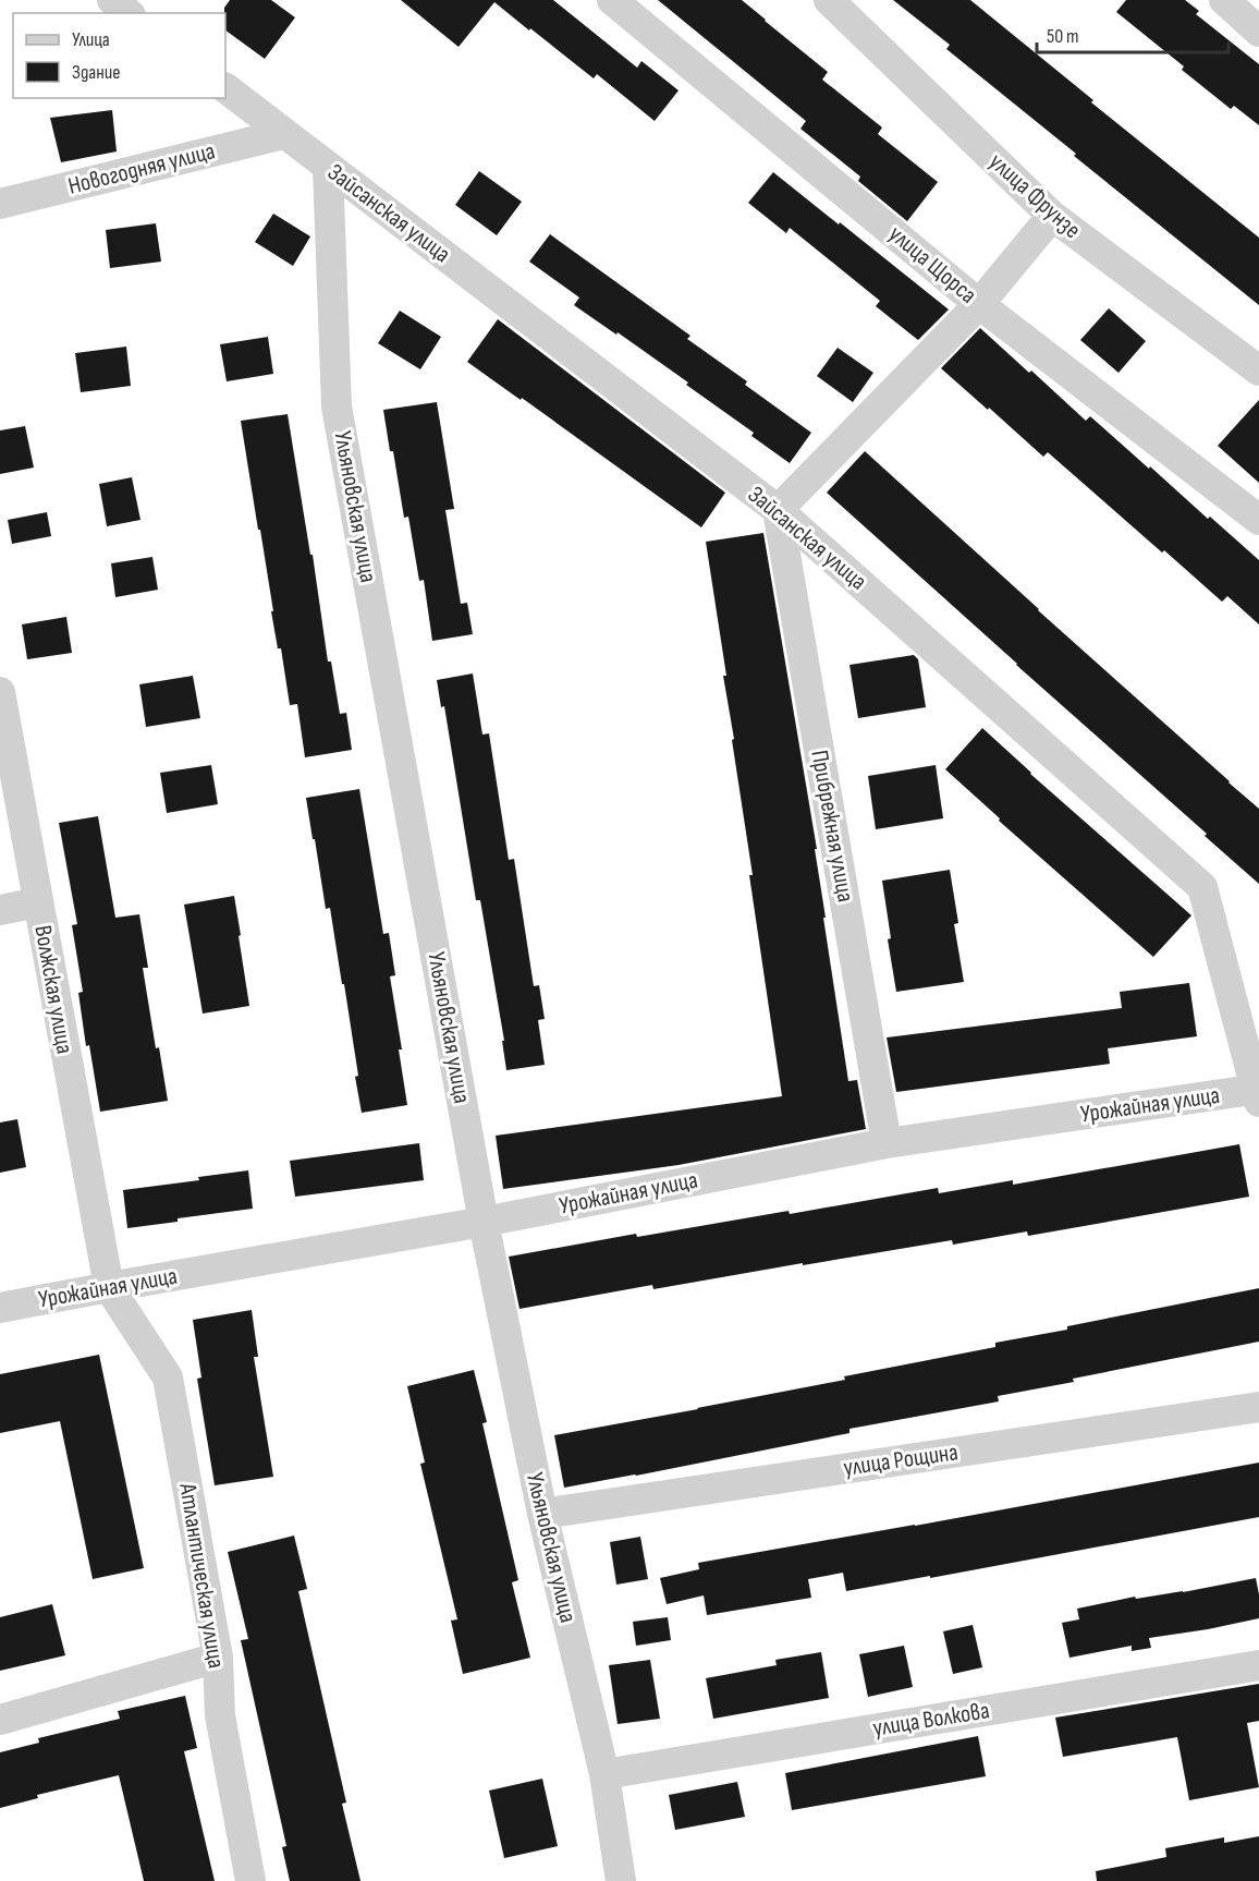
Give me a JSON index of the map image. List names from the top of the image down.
{
  "streets": {
    "street": [
      "Новогодняя улица",
      "улица Фрунзе",
      "Зайсанская улица",
      "улица Щорса",
      "Ульяновская улица",
      "Прибрежная улица",
      "Волжская улица",
      "Урожайная улица",
      "улица Рощина",
      "Атлантическая улица",
      "улица Волкова"
    ]
  },
  "crossings": [
    ["Новогодняя улица", "Зайсанская улица"],
    ["Зайсанская улица", "Ульяновская улица"],
    ["Зайсанская улица", "Прибрежная улица"],
    ["Зайсанская улица", "Урожайная улица"],
    ["Ульяновская улица", "Урожайная улица"],
    ["Ульяновская улица", "улица Рощина"],
    ["Ульяновская улица", "улица Волкова"],
    ["Прибрежная улица", "Урожайная улица"],
    ["Волжская улица", "Урожайная улица"],
    ["Волжская улица", "Атлантическая улица"],
    ["Урожайная улица", "Атлантическая улица"]
  ],
  "legend": ["Улица", "Здание"],
  "scale_bar": "50 m"
}
